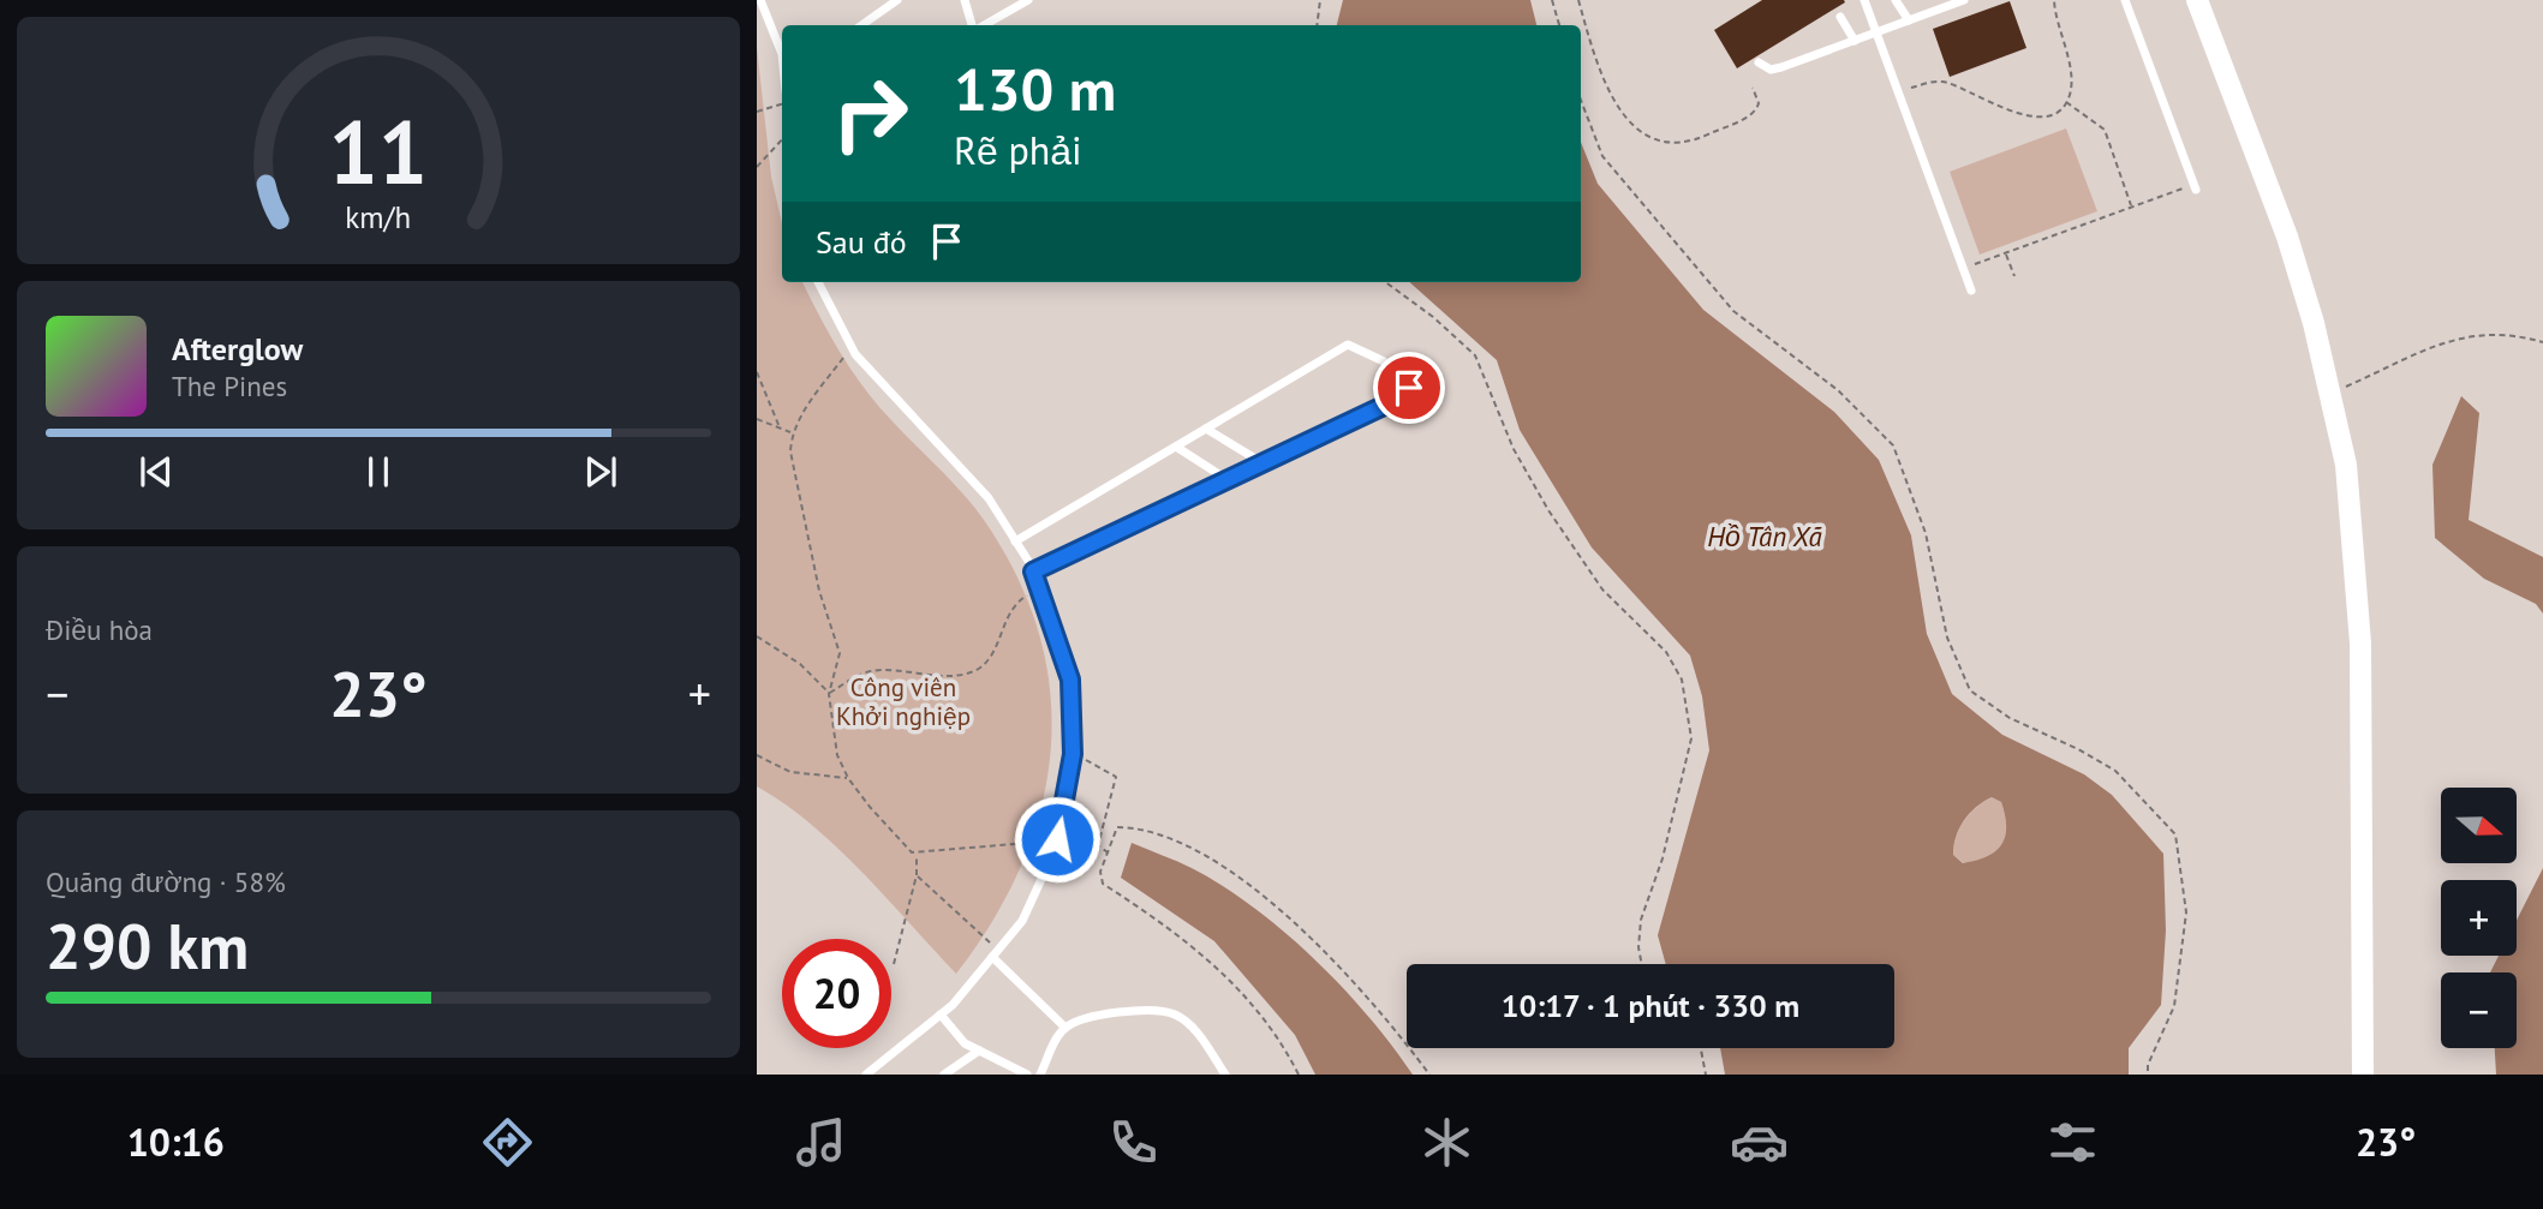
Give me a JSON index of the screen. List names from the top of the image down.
{
  "water": ["Hồ Tân Xã"],
  "parks": ["Công viên Khởi nghiệp"],
  "north": "right",
  "page": {
    "turn": ["130 m", "Rẽ phải"],
    "then": "Sau đó",
    "song": ["Afterglow", "The Pines"],
    "tile": [
      "Điều hòa",
      ["Quãng đường · 58%", "290 km"]
    ],
    "heat": ["−", "23°", "+"],
    "map_buttons": ["+", "−"],
    "limit": "20",
    "trip": "10:17 · 1 phút · 330 m",
    "tabs": ["10:16", "23°"],
    "gauge": ["11", "km/h"]
  }
}
